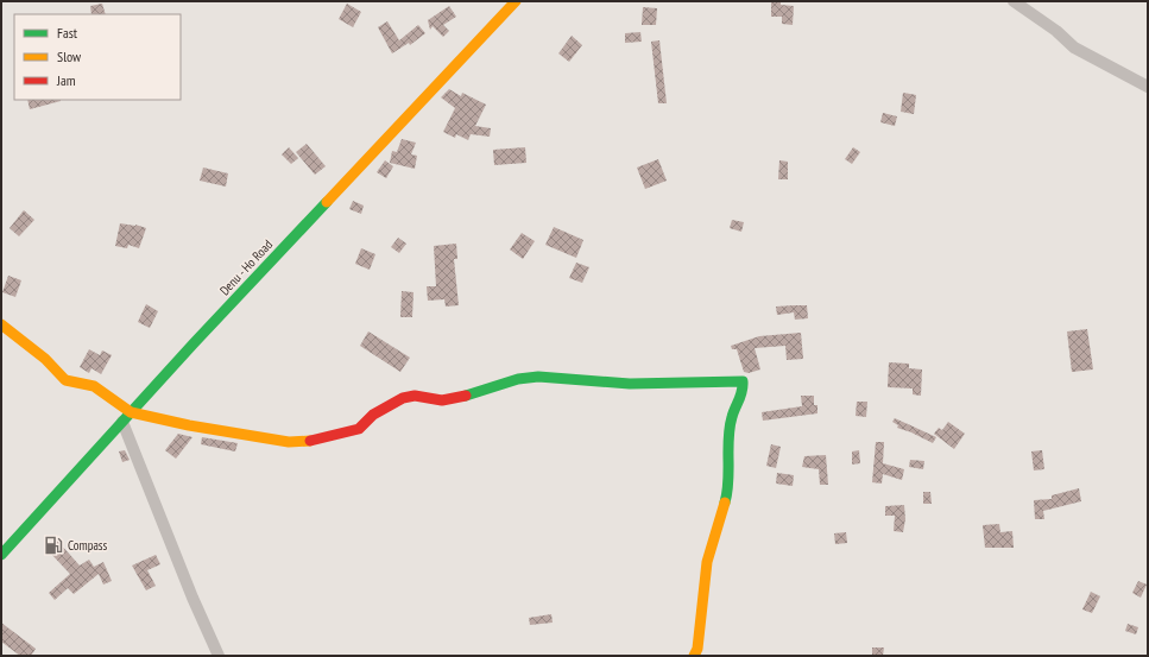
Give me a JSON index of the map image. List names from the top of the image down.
{
  "streets": {
    "street": ["Denu - Ho Road"]
  },
  "places": {
    "fuel station": ["Compass"]
  },
  "legend": ["Fast", "Slow", "Jam"]
}
